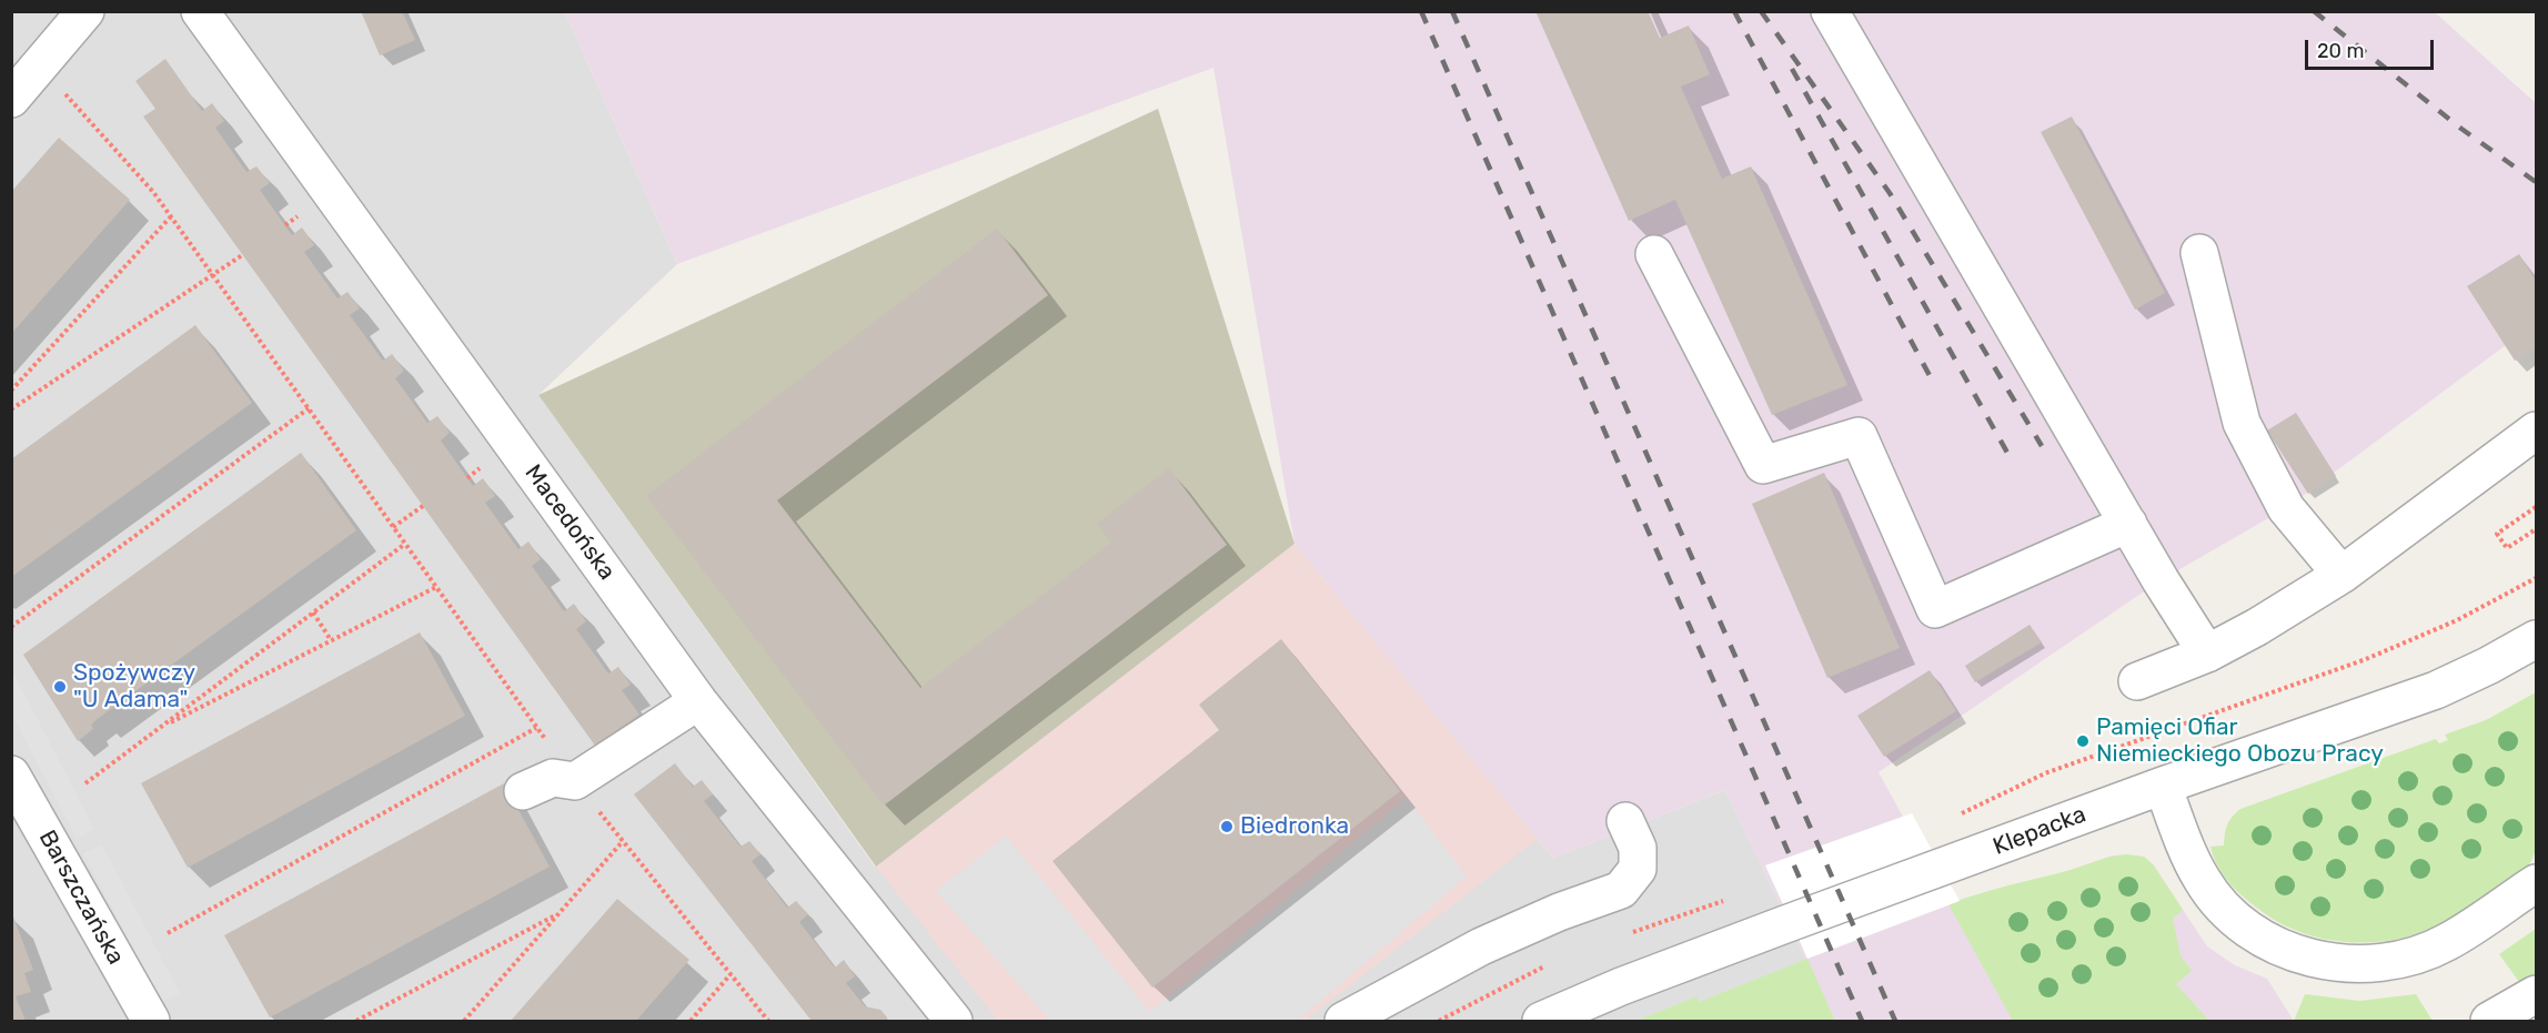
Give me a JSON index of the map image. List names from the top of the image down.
{
  "streets": {
    "street": ["Macedońska", "Klepacka", "Barszczańska"]
  },
  "places": ["Spożywczy \"U Adama\"", "Pamięci Ofiar Niemieckiego Obozu Pracy", "Biedronka"],
  "scale_bar": "20 m"
}
